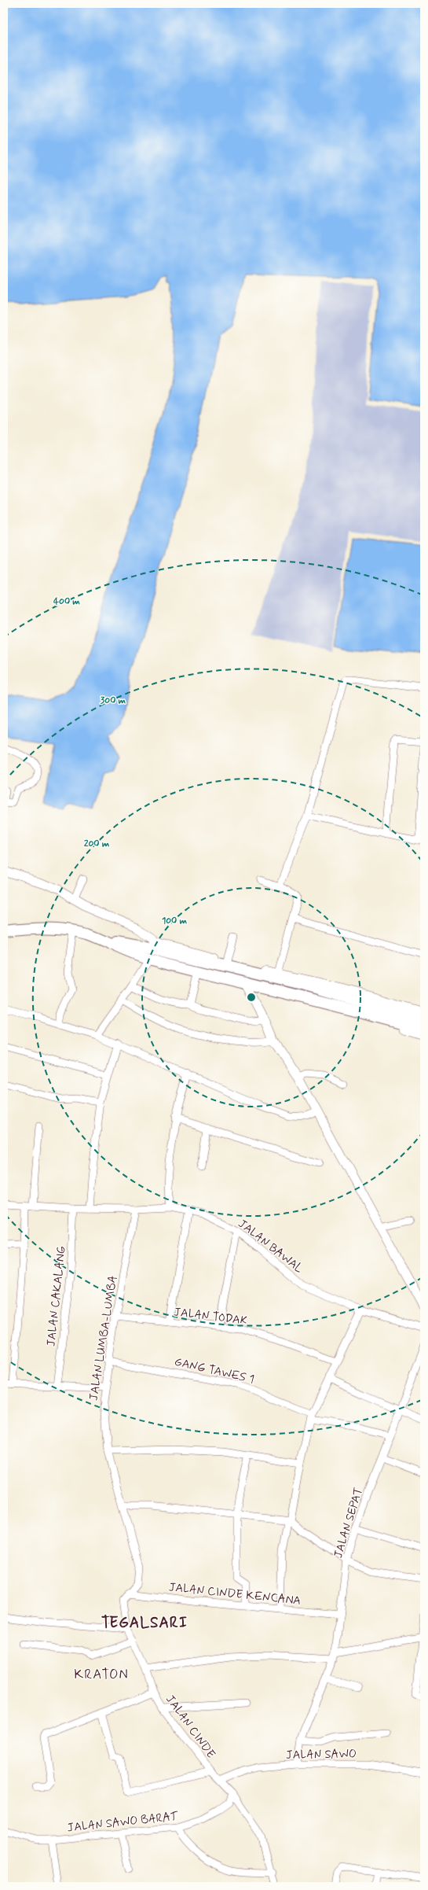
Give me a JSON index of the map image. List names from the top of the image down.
{
  "streets": {
    "street": [
      "JALAN BAWAL",
      "JALAN CAKALANG",
      "JALAN TODAK",
      "JALAN LUMBA-LUMBA",
      "GANG TAWES 1",
      "JALAN SEPAT",
      "JALAN CINDE KENCANA",
      "JALAN CINDE",
      "JALAN SAWO",
      "JALAN SAWO BARAT"
    ]
  },
  "crossings": [
    ["JALAN BAWAL", "JALAN CAKALANG"],
    ["JALAN BAWAL", "JALAN LUMBA-LUMBA"],
    ["JALAN TODAK", "JALAN LUMBA-LUMBA"],
    ["JALAN LUMBA-LUMBA", "GANG TAWES 1"],
    ["JALAN LUMBA-LUMBA", "JALAN CINDE KENCANA"],
    ["JALAN LUMBA-LUMBA", "JALAN CINDE"],
    ["GANG TAWES 1", "JALAN SEPAT"],
    ["JALAN SEPAT", "JALAN CINDE KENCANA"],
    ["JALAN SEPAT", "JALAN SAWO"],
    ["JALAN CINDE KENCANA", "JALAN CINDE"],
    ["JALAN CINDE", "JALAN SAWO"],
    ["JALAN CINDE", "JALAN SAWO BARAT"]
  ],
  "districts": ["TEGALSARI", "KRATON"],
  "rings": [
    "400 m",
    "300 m",
    "200 m",
    "100 m"
  ]
}
